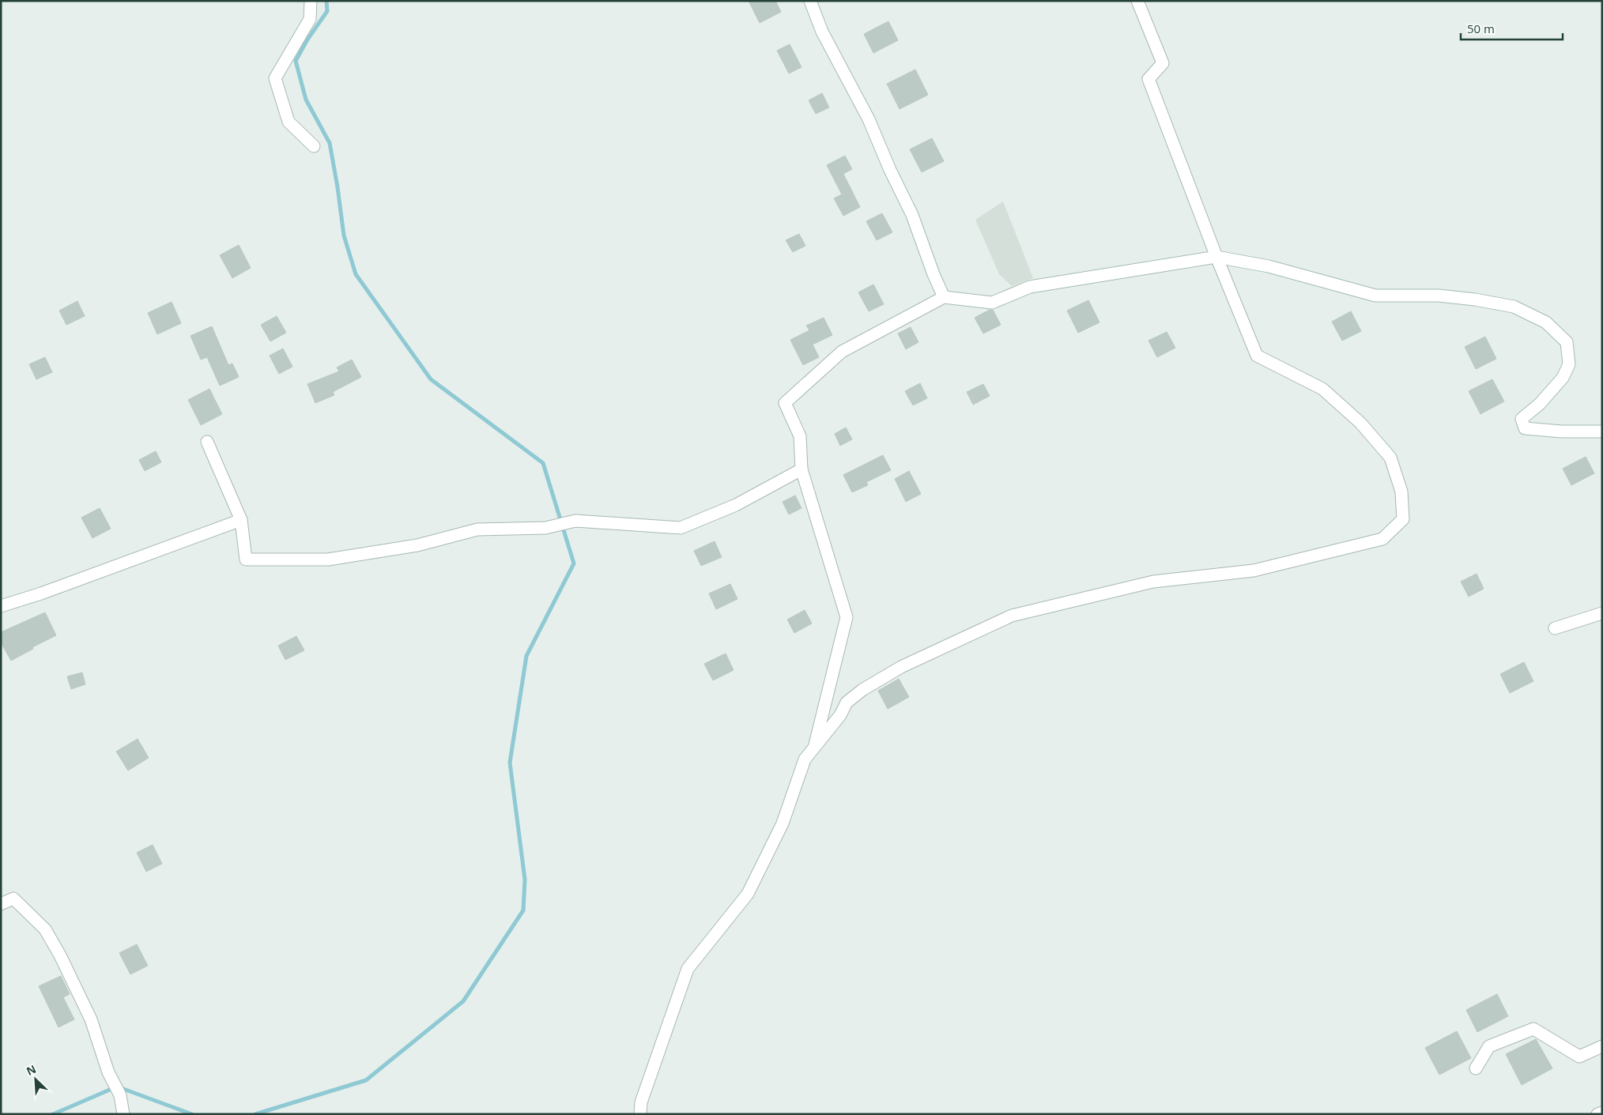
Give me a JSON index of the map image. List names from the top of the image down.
{
  "scale_bar": "50 m",
  "north": "top left"
}
